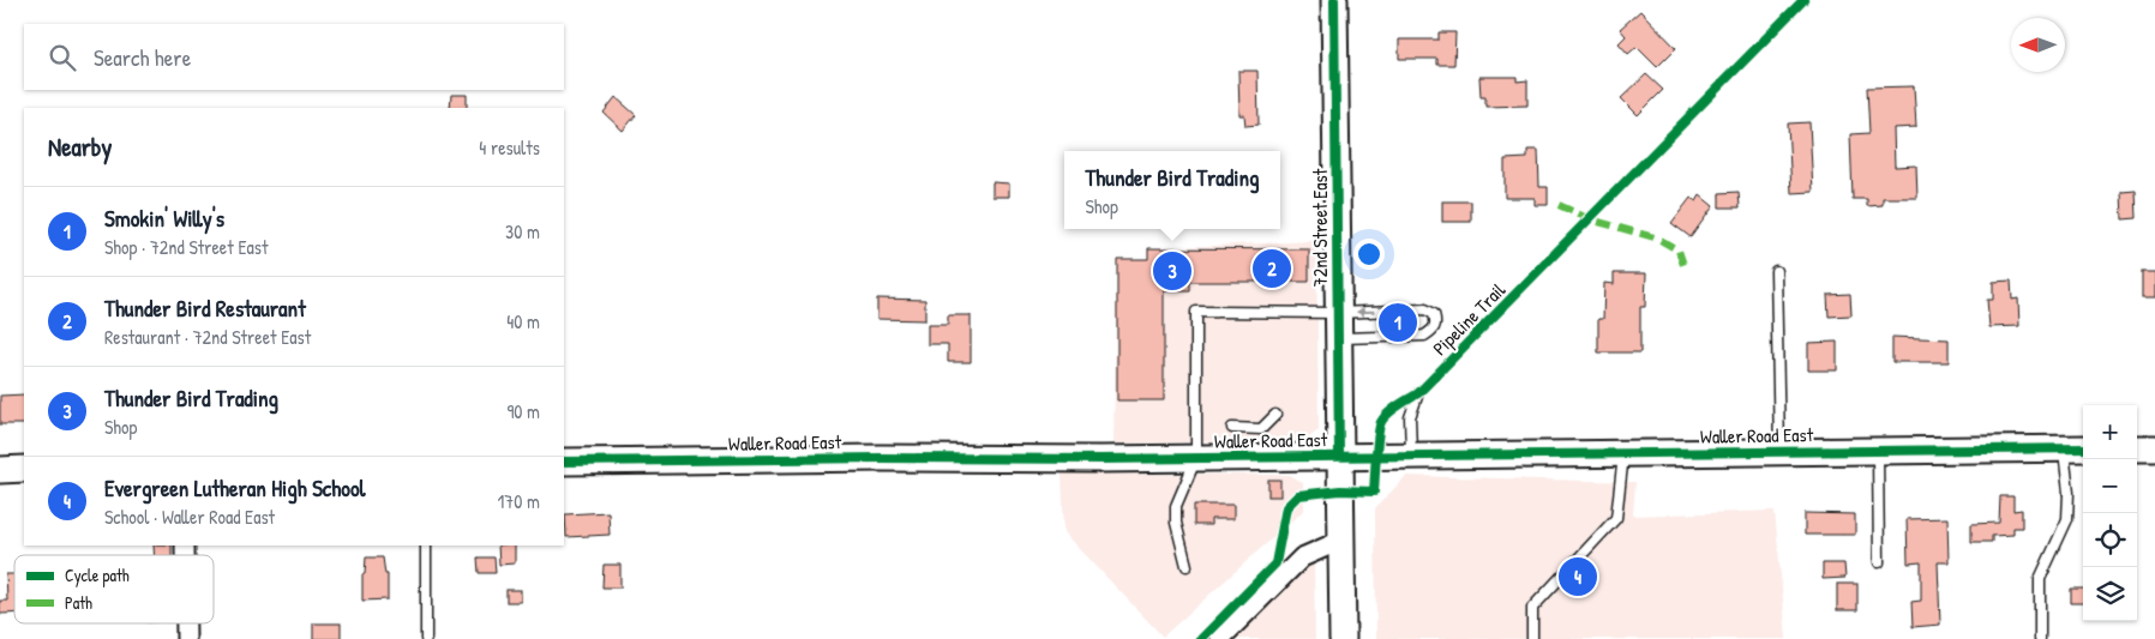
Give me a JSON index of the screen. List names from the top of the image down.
{
  "streets": {
    "street": ["72nd Street East", "Waller Road East"],
    "cycle path": ["Pipeline Trail"]
  },
  "crossings": [
    ["72nd Street East", "Waller Road East"]
  ],
  "legend": ["Cycle path", "Path"],
  "north": "left",
  "page": {
    "search": "Search here",
    "heading": ["Nearby", "4 results"],
    "popup": ["Thunder Bird Trading", "Shop"],
    "list": [
      {
        "mark": "1",
        "name": "Smokin' Willy's",
        "note": "Shop · 72nd Street East",
        "value": "30 m"
      },
      {
        "mark": "2",
        "name": "Thunder Bird Restaurant",
        "note": "Restaurant · 72nd Street East",
        "value": "40 m"
      },
      {
        "mark": "3",
        "name": "Thunder Bird Trading",
        "note": "Shop",
        "value": "90 m"
      },
      {
        "mark": "4",
        "name": "Evergreen Lutheran High School",
        "note": "School · Waller Road East",
        "value": "170 m"
      }
    ],
    "pins": [
      "2",
      "3",
      "1",
      "4"
    ],
    "map_buttons": ["+", "−"]
  }
}
